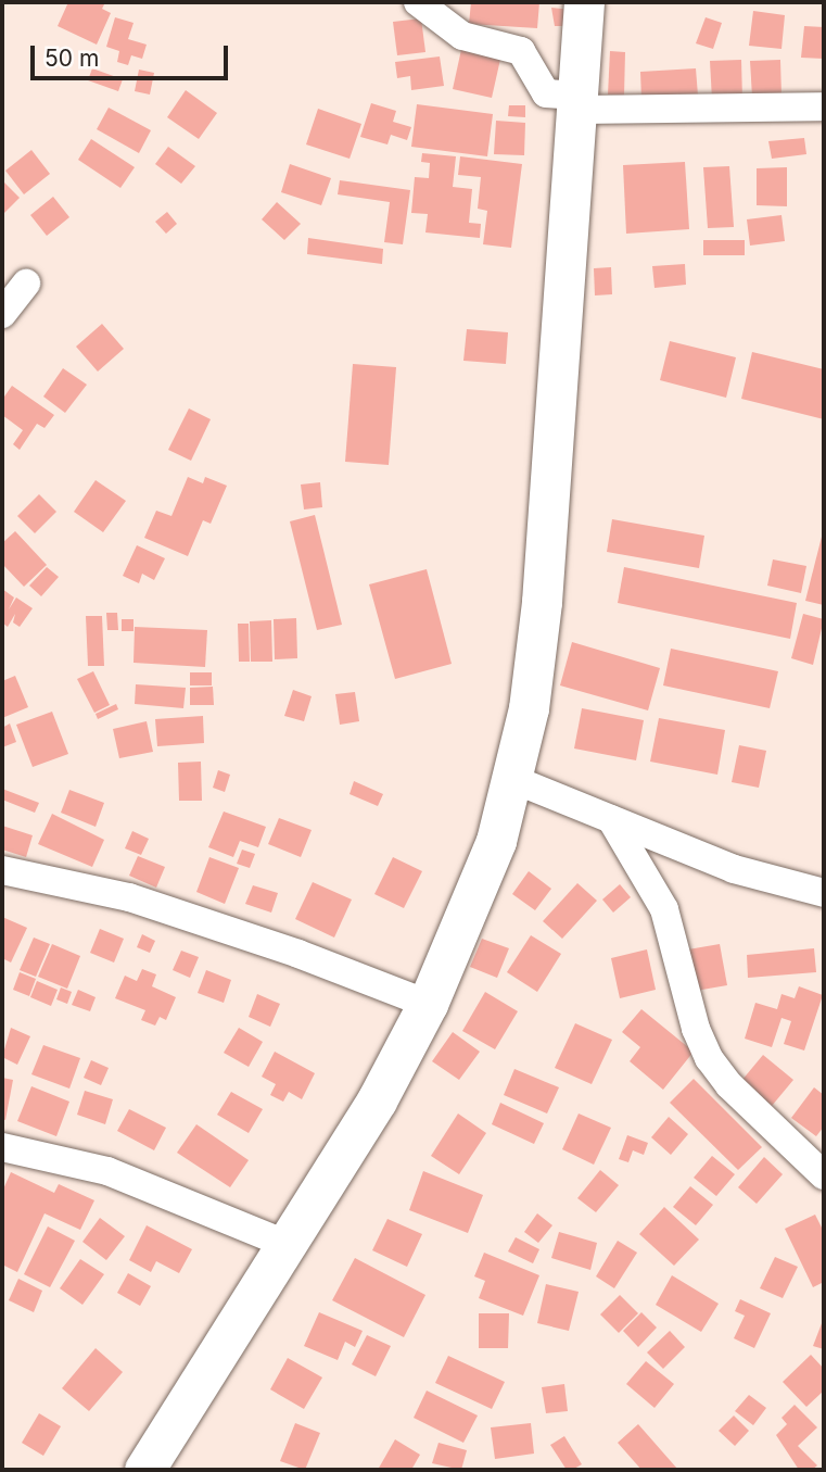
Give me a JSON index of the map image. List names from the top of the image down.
{
  "scale_bar": "50 m"
}
